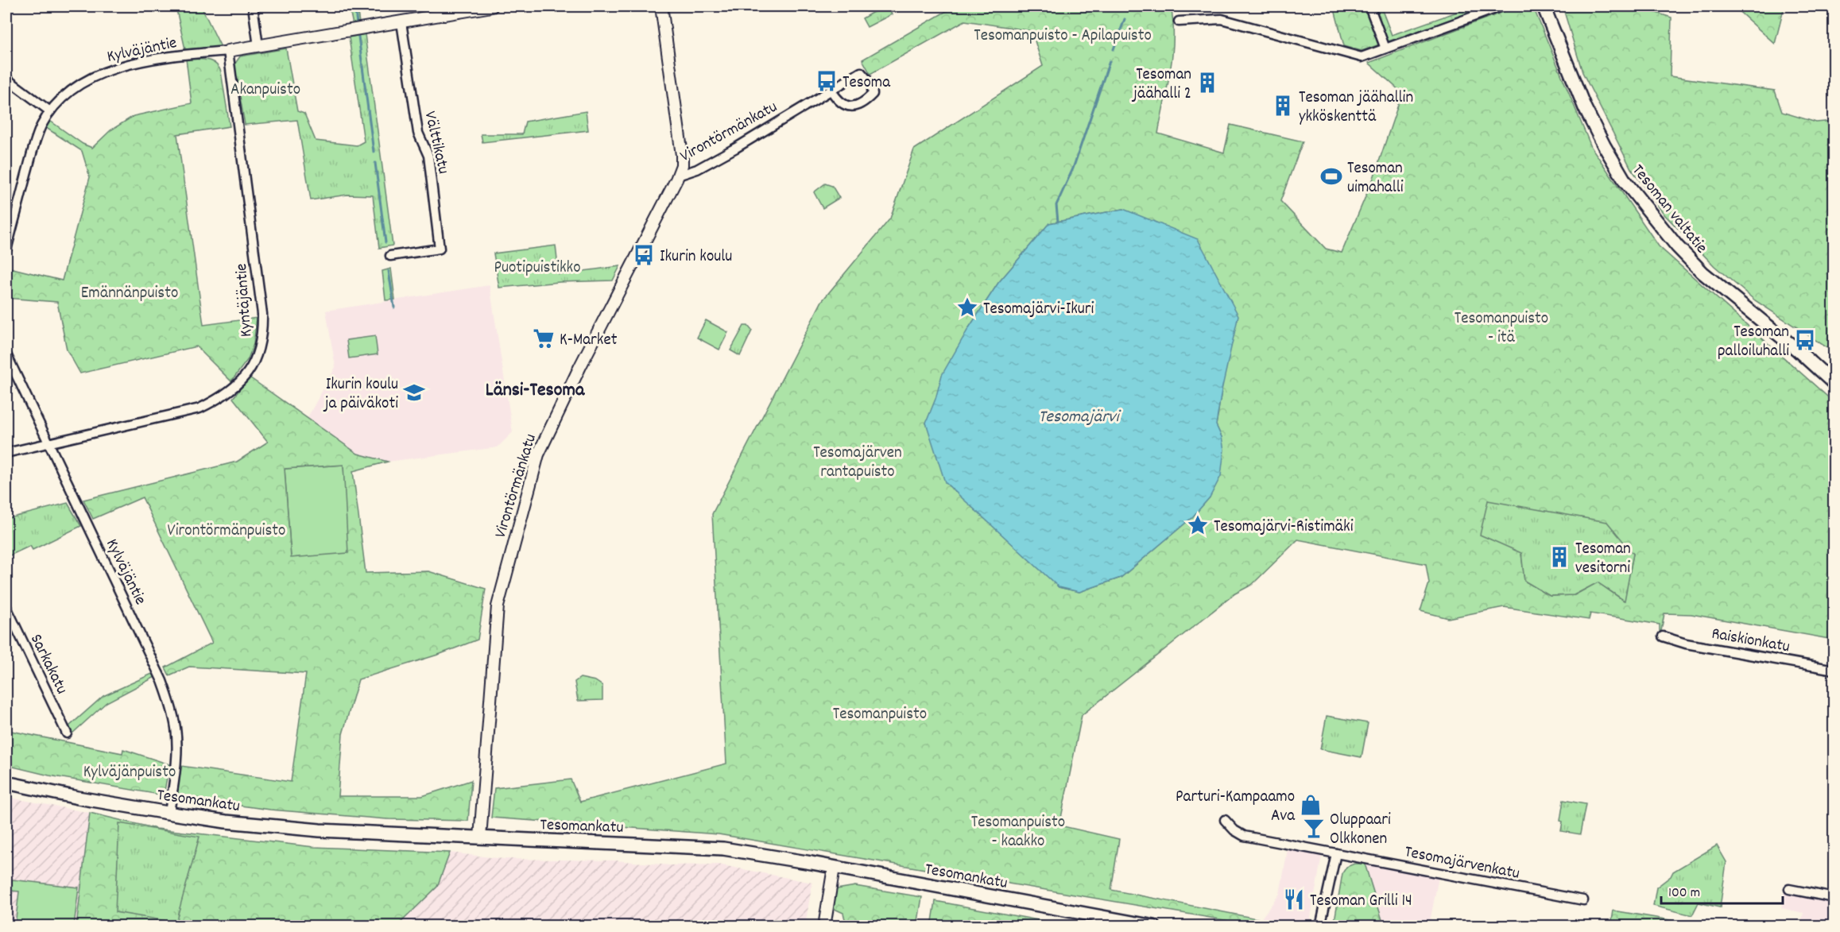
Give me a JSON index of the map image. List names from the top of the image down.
{
  "streets": {
    "main road": ["Tesoman valtatie", "Tesomankatu"],
    "street": [
      "Kylväjäntie",
      "Virontörmänkatu",
      "Välttikatu",
      "Kyntäjäntie",
      "Raiskionkatu",
      "Sarkakatu",
      "Tesomajärvenkatu"
    ]
  },
  "crossings": [
    ["Kylväjäntie", "Kyntäjäntie"],
    ["Kylväjäntie", "Tesomankatu"],
    ["Virontörmänkatu", "Tesomankatu"]
  ],
  "districts": ["Länsi-Tesoma"],
  "water": ["Tesomajärvi"],
  "parks": [
    "Tesomanpuisto - Apilapuisto",
    "Akanpuisto",
    "Puotipuistikko",
    "Emännänpuisto",
    "Tesomanpuisto - itä",
    "Tesomajärven rantapuisto",
    "Virontörmänpuisto",
    "Tesomanpuisto",
    "Kylväjänpuisto",
    "Tesomanpuisto - kaakko"
  ],
  "places": {
    "bus stop": ["Tesoma", "Ikurin koulu", "Tesoman palloiluhalli"],
    "building": ["Tesoman jäähalli 2", "Tesoman jäähallin ykköskenttä", "Tesoman vesitorni"],
    "sports": ["Tesoman uimahalli"],
    "place": ["Tesomajärvi-Ikuri", "Tesomajärvi-Ristimäki"],
    "supermarket": ["K-Market"],
    "school or university": ["Ikurin koulu ja päiväkoti"],
    "shop": ["Parturi-Kampaamo Ava"],
    "bar": ["Oluppaari Olkkonen"],
    "restaurant": ["Tesoman Grilli 14"]
  },
  "scale_bar": "100 m"
}
